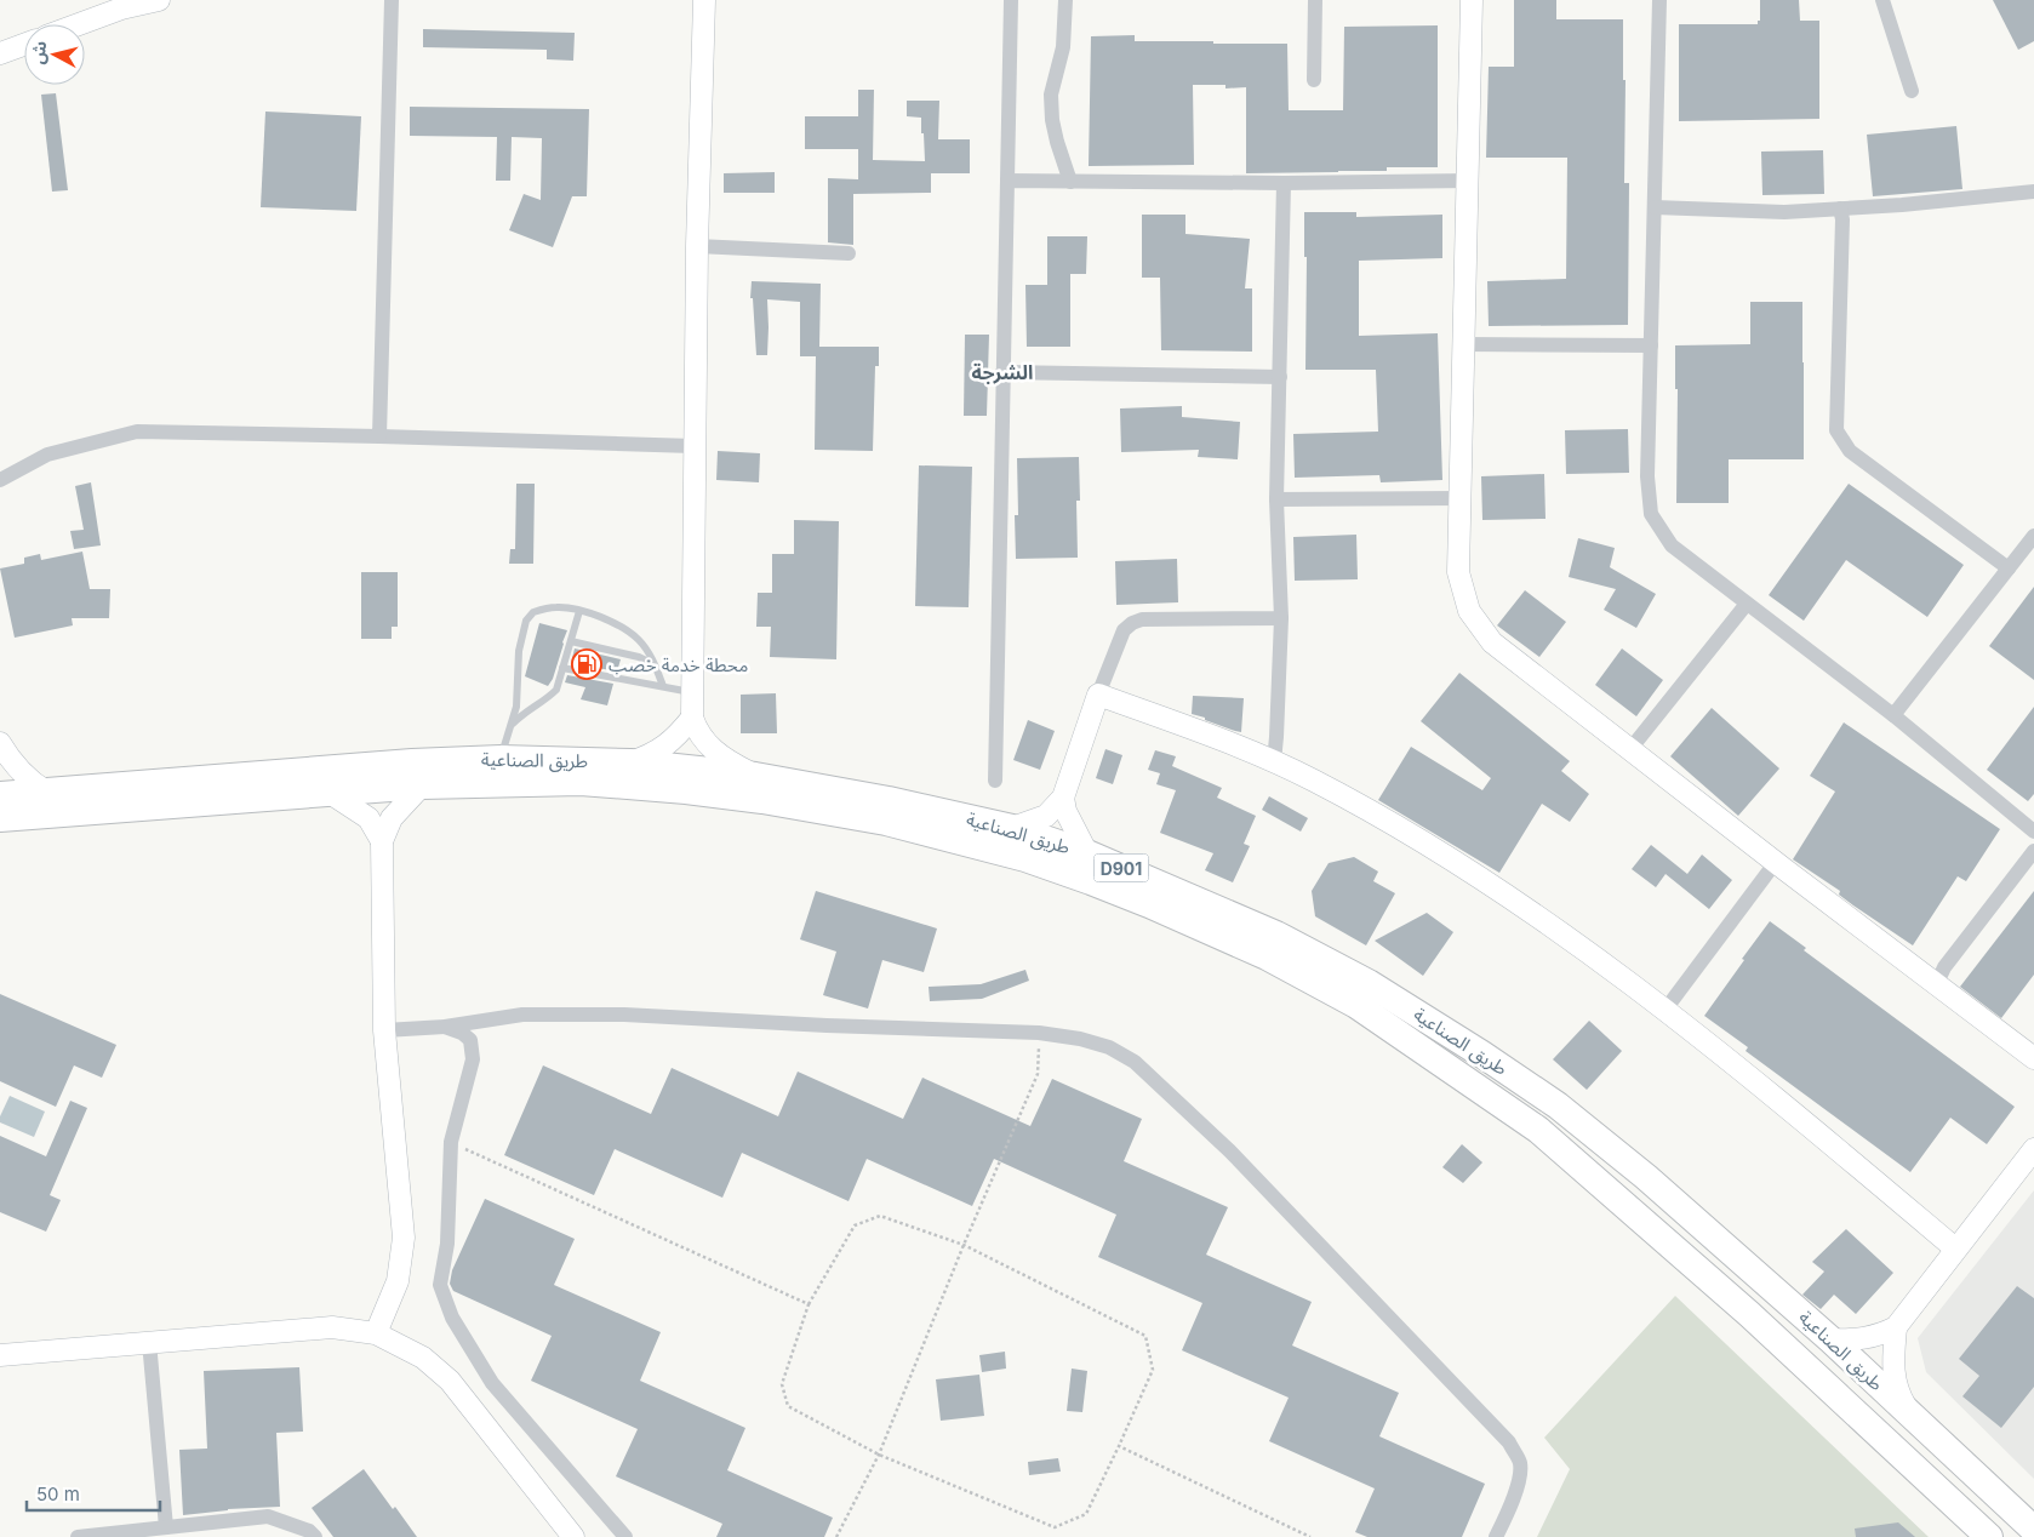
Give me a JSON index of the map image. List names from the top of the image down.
{
  "streets": {
    "highway": ["طريق الصناعية", "D901"]
  },
  "districts": ["الشرجة"],
  "places": {
    "fuel station": ["محطة خدمة خصب"]
  },
  "scale_bar": "50 m",
  "north": "left"
}
